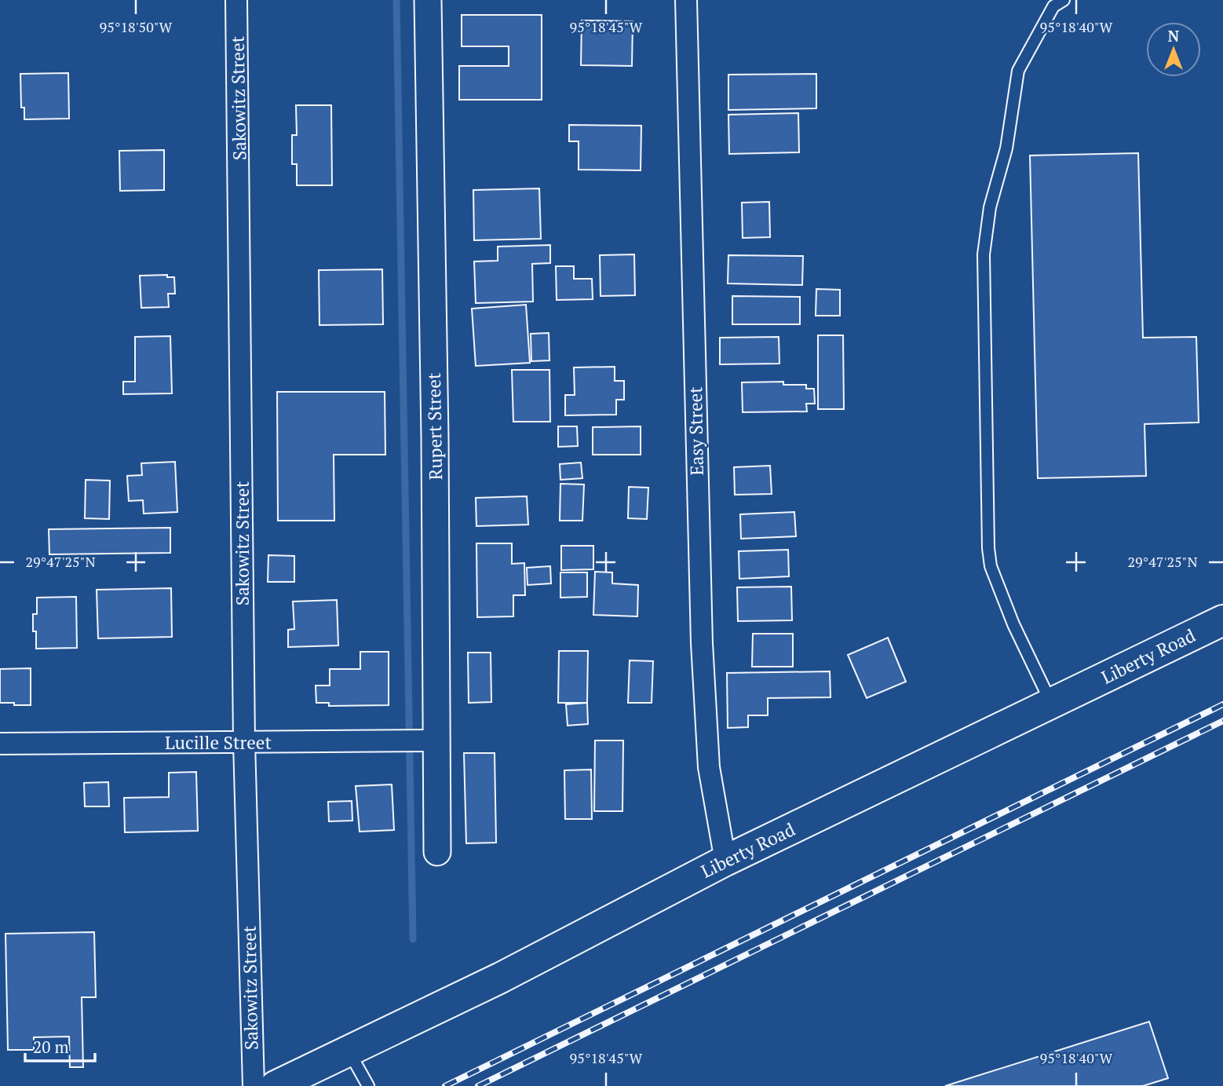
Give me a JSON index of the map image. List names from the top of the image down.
{
  "streets": {
    "main road": ["Liberty Road"],
    "street": [
      "Sakowitz Street",
      "Rupert Street",
      "Easy Street",
      "Lucille Street"
    ]
  },
  "crossings": [
    ["Sakowitz Street", "Lucille Street"],
    ["Rupert Street", "Lucille Street"],
    ["Easy Street", "Liberty Road"]
  ],
  "scale_bar": "20 m",
  "north": "top",
  "coordinates": [
    "95°18'50\"W",
    "95°18'45\"W",
    "95°18'40\"W",
    "29°47'25\"N"
  ]
}
